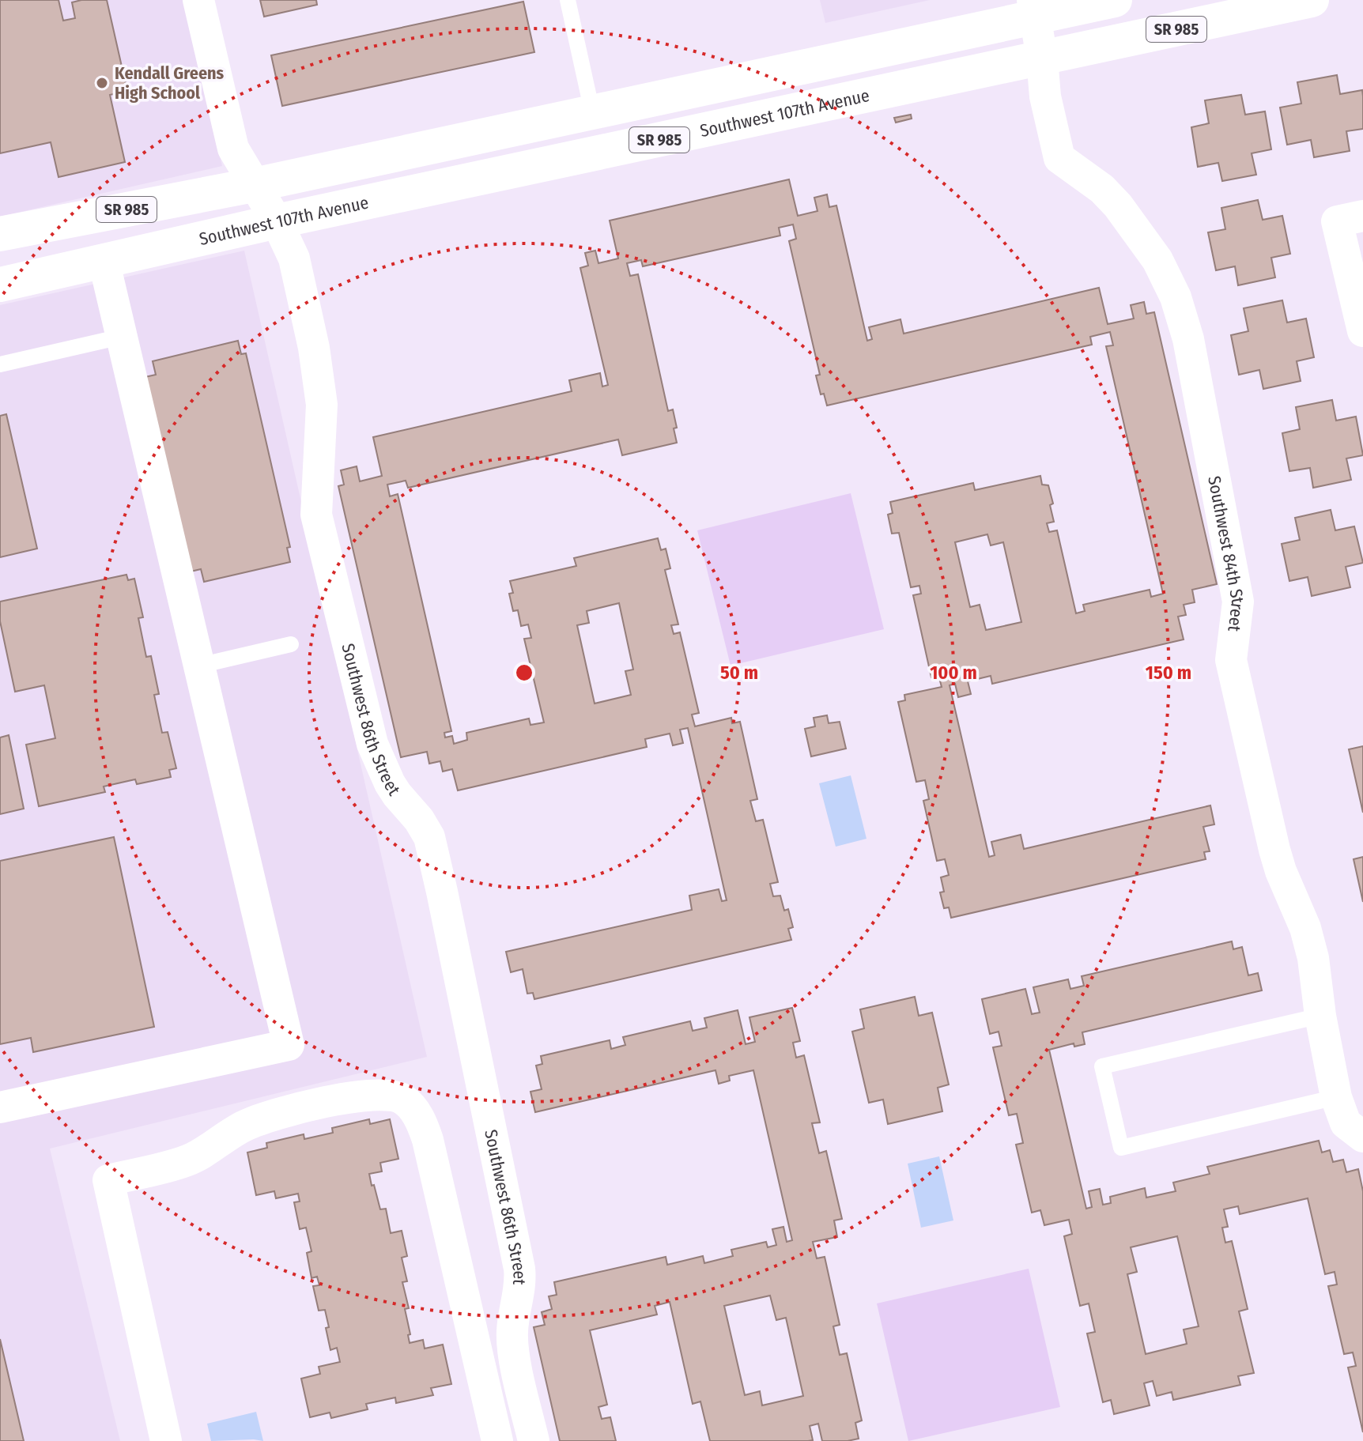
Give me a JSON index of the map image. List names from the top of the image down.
{
  "streets": {
    "main road": ["SR 985", "Southwest 107th Avenue"],
    "street": ["Southwest 84th Street", "Southwest 86th Street"]
  },
  "crossings": [
    ["SR 985", "Southwest 84th Street"],
    ["SR 985", "Southwest 86th Street"],
    ["Southwest 107th Avenue", "Southwest 84th Street"],
    ["Southwest 107th Avenue", "Southwest 86th Street"]
  ],
  "places": ["Kendall Greens High School"],
  "rings": ["50 m", "100 m", "150 m"]
}
